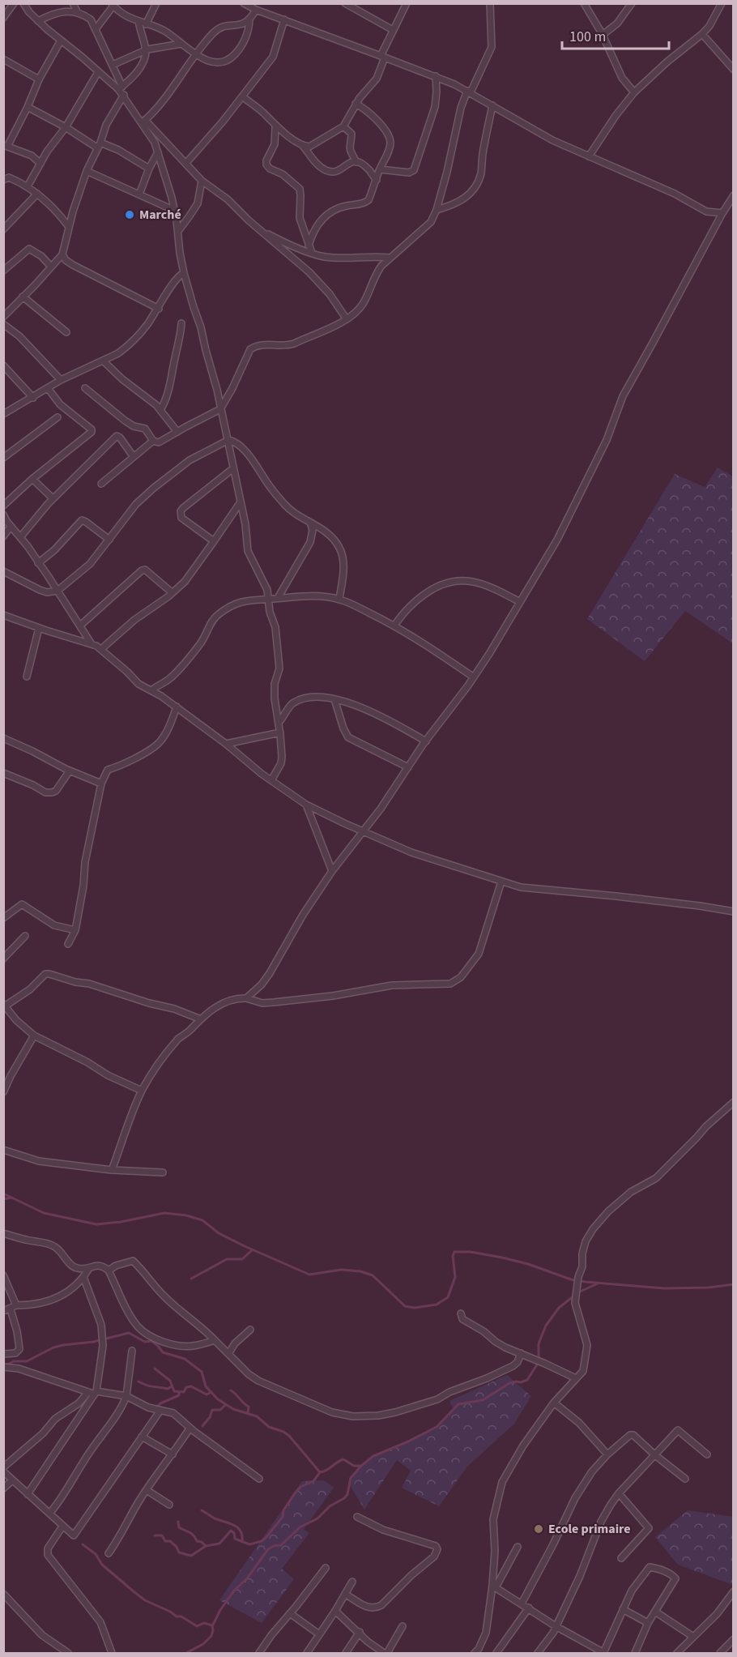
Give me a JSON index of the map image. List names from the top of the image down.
{
  "places": ["Marché", "Ecole primaire"],
  "scale_bar": "100 m"
}
